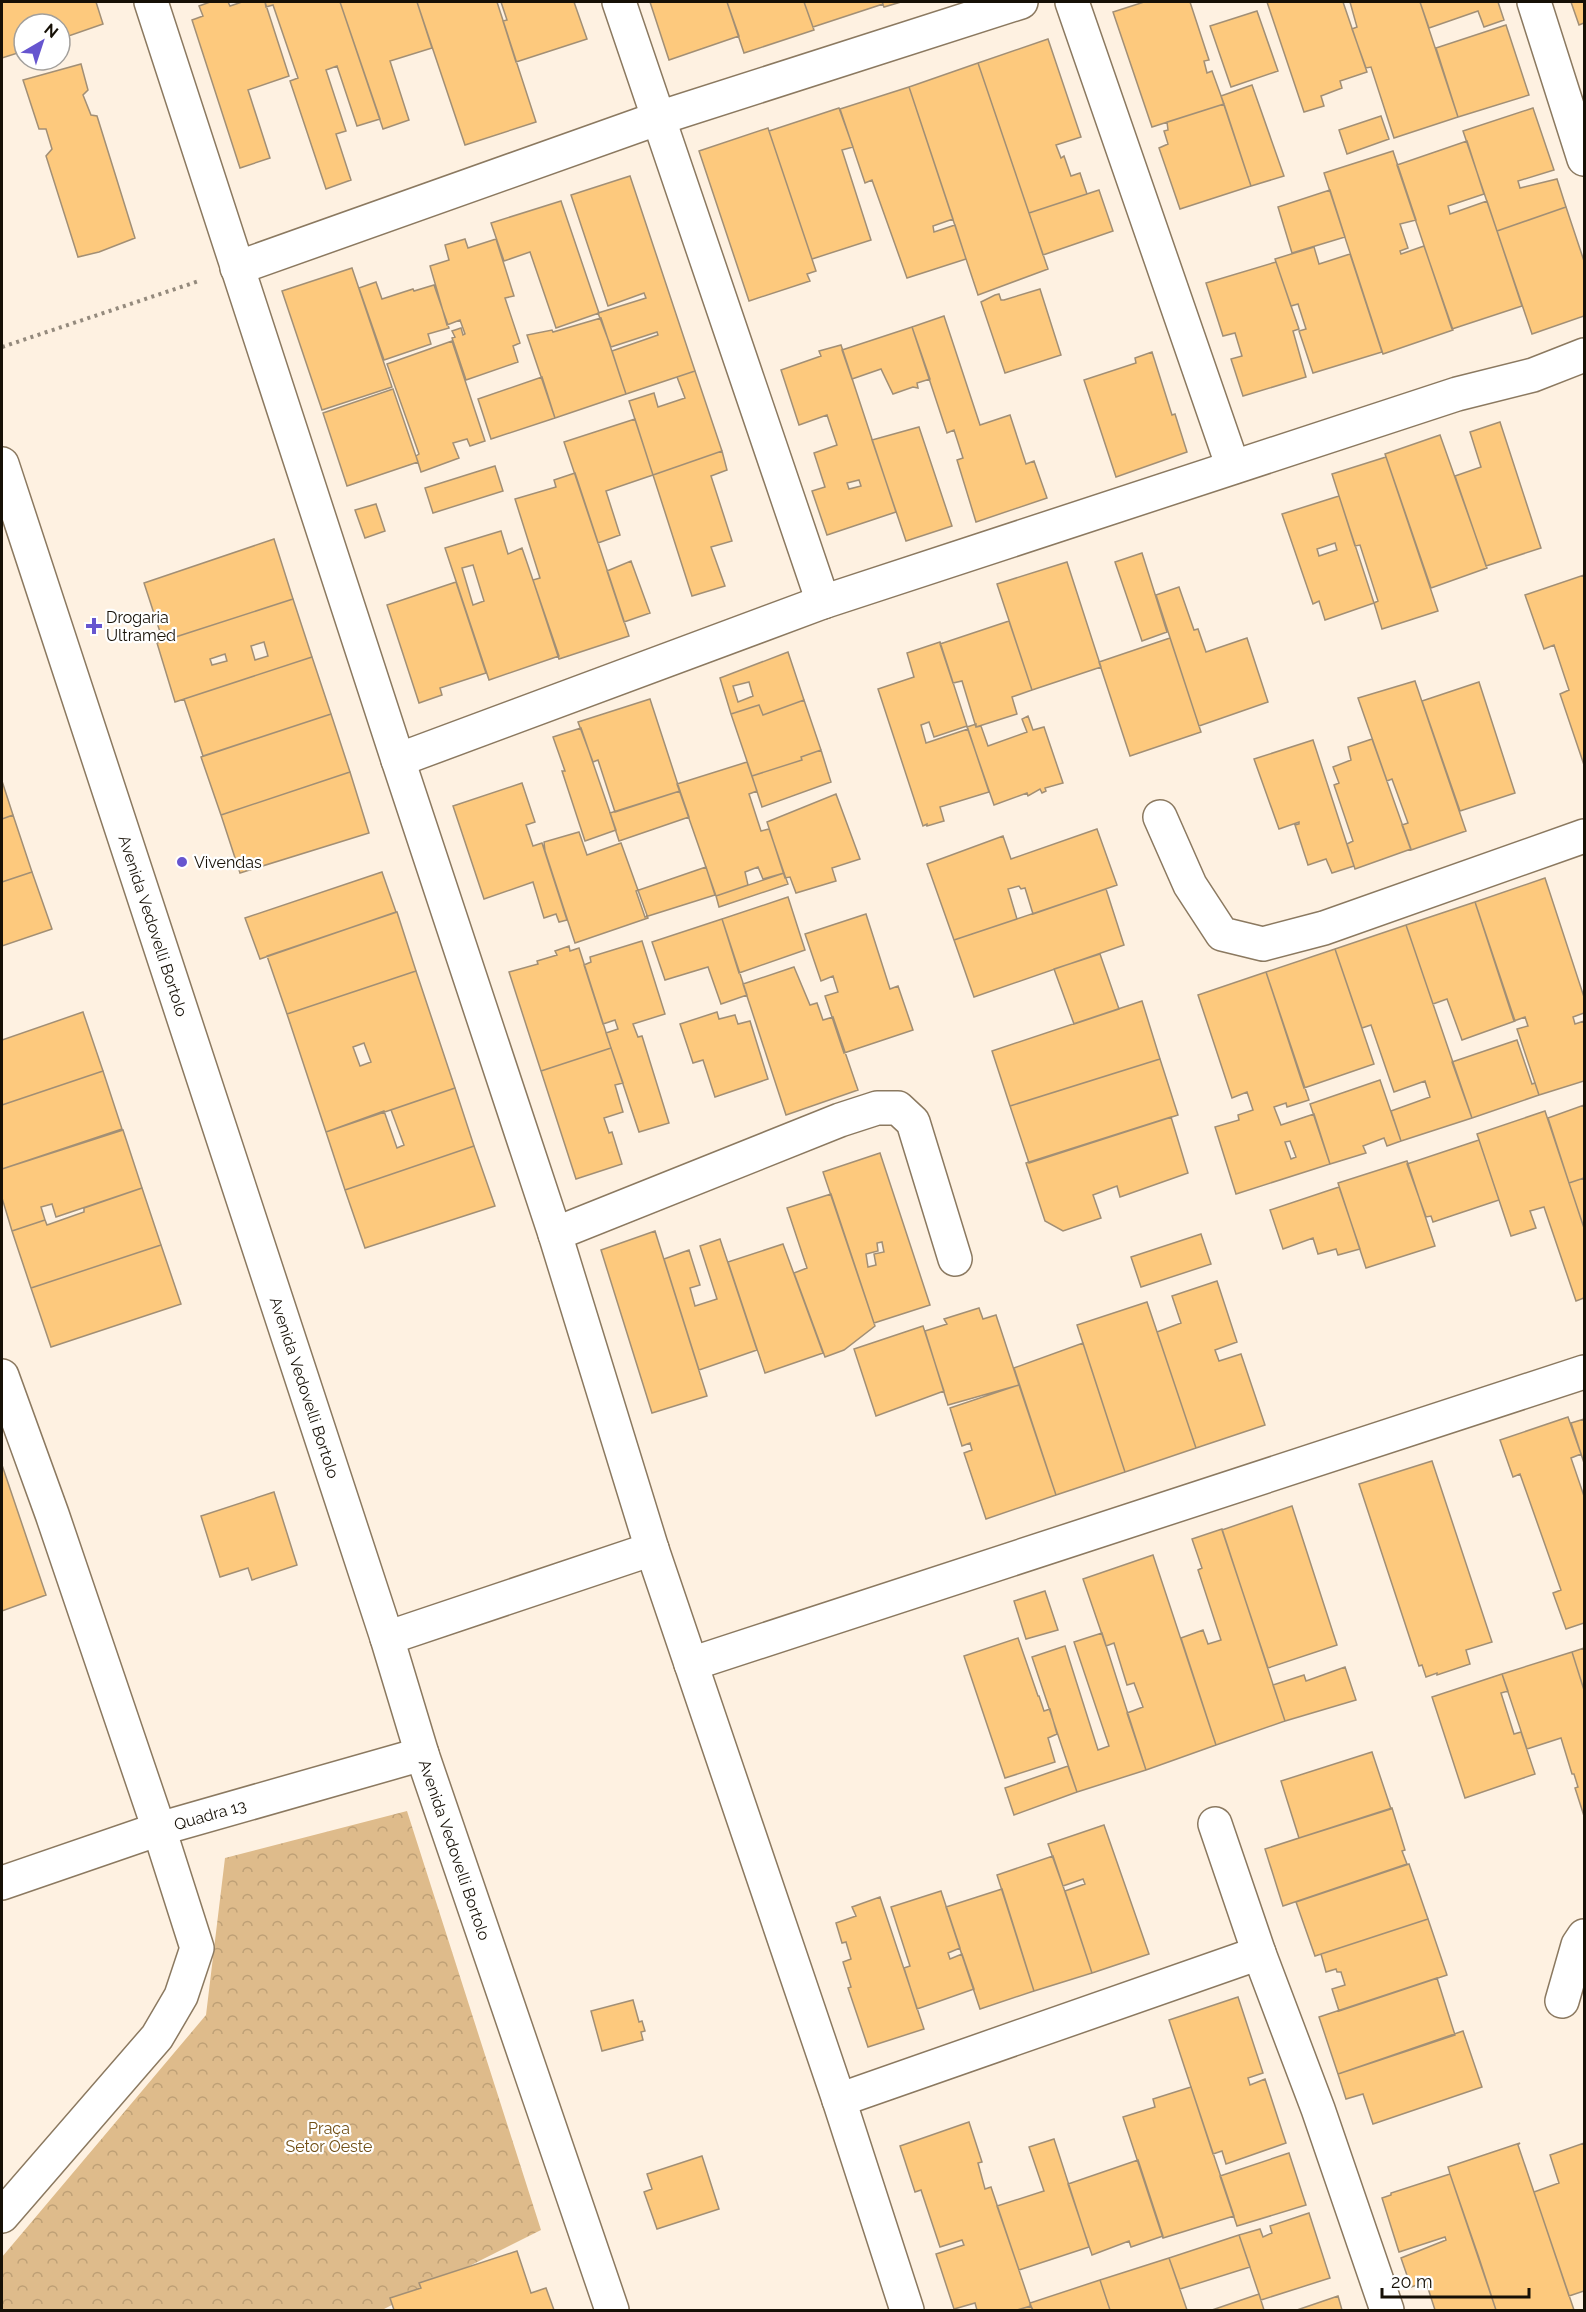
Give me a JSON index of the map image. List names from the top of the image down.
{
  "streets": {
    "street": ["Avenida Vedovelli Bortolo", "Quadra 13"]
  },
  "crossings": [
    ["Avenida Vedovelli Bortolo", "Quadra 13"]
  ],
  "parks": ["Praça Setor Oeste"],
  "places": {
    "health": ["Drogaria Ultramed"],
    "other": ["Vivendas"]
  },
  "scale_bar": "20 m",
  "north": "top right"
}
